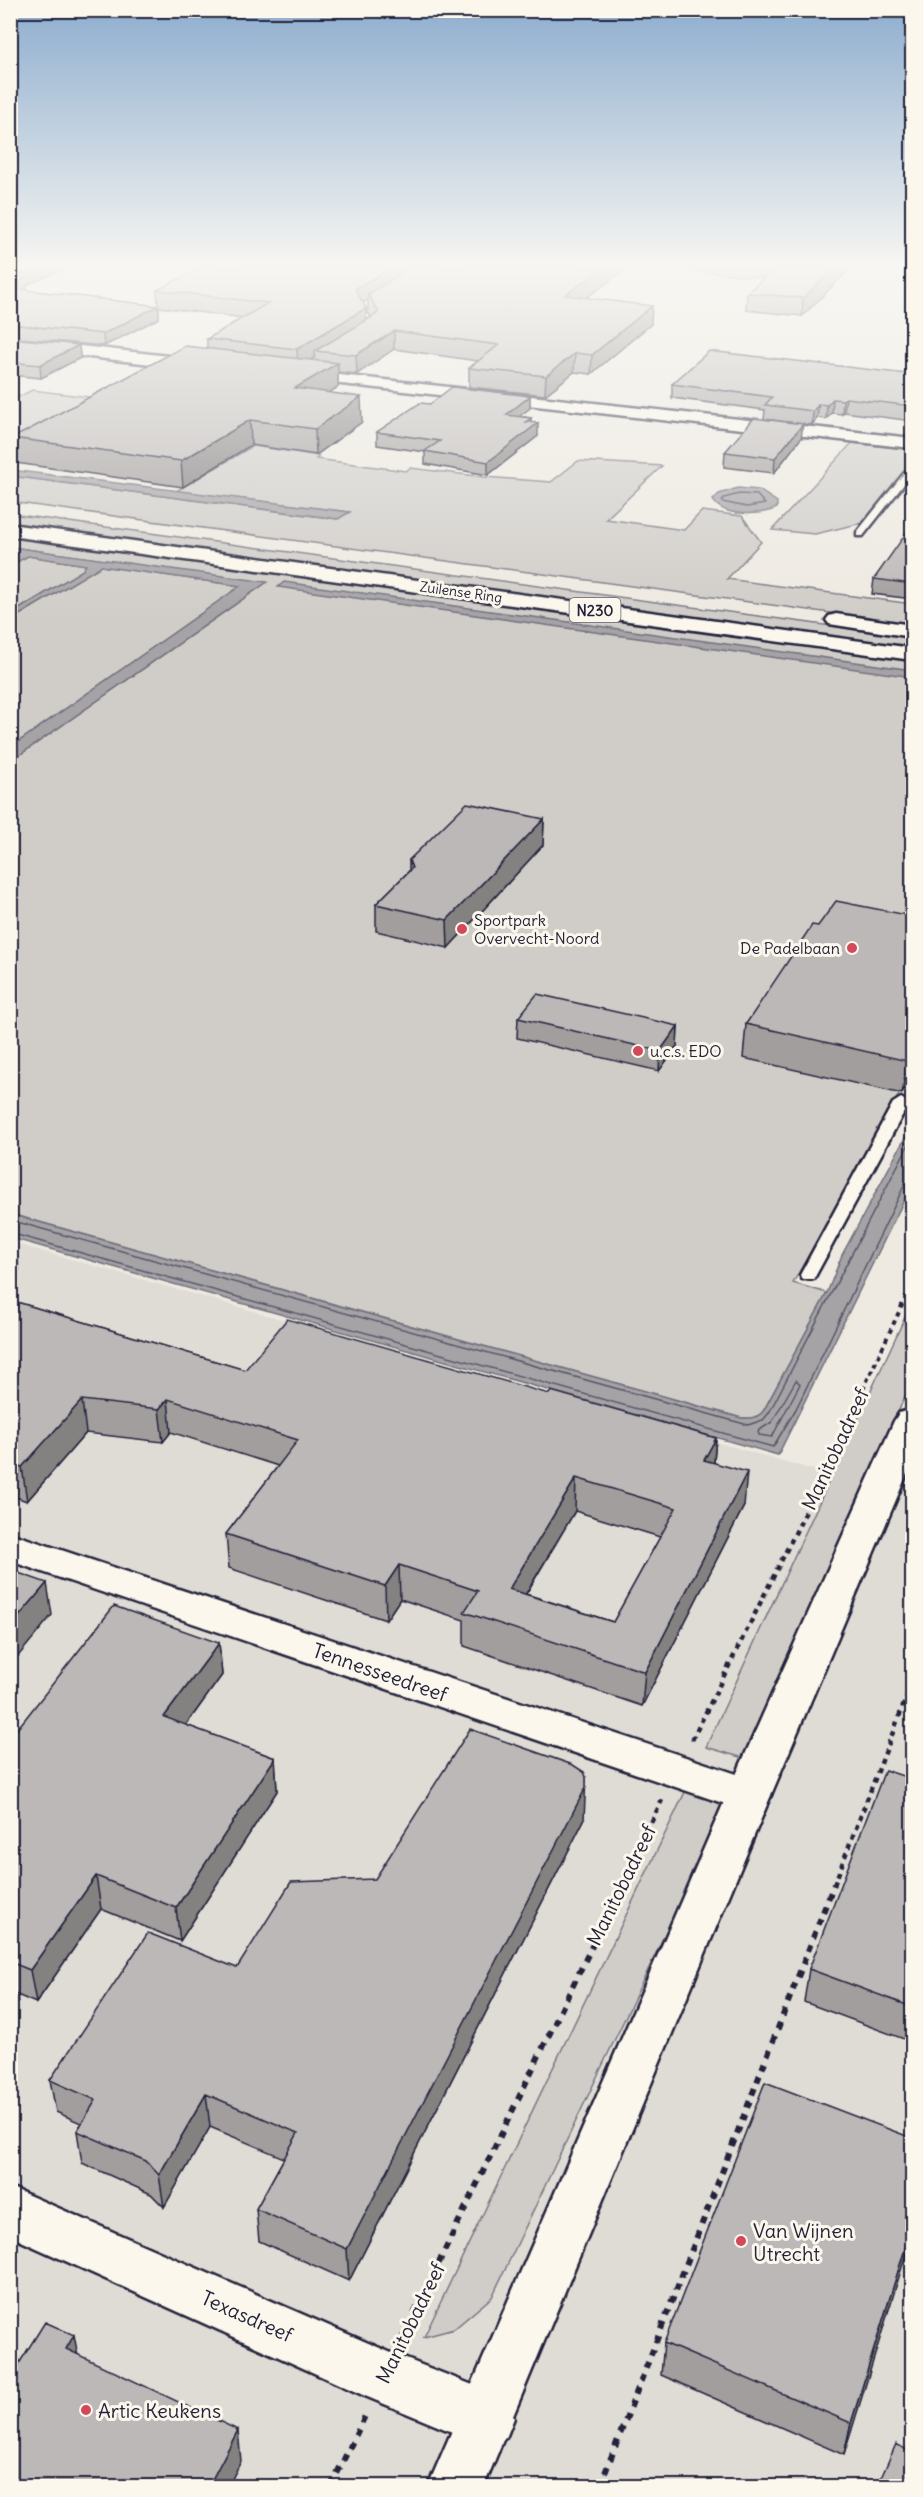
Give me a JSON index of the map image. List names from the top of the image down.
{
  "streets": {
    "street": [
      "Zuilense Ring",
      "N230",
      "Tennesseedreef",
      "Texasdreef"
    ],
    "path": ["Manitobadreef"]
  },
  "crossings": [
    ["Manitobadreef", "Tennesseedreef"],
    ["Manitobadreef", "Texasdreef"]
  ],
  "places": [
    "Sportpark Overvecht-Noord",
    "De Padelbaan",
    "u.c.s. EDO",
    "Van Wijnen Utrecht",
    "Artic Keukens"
  ]
}
